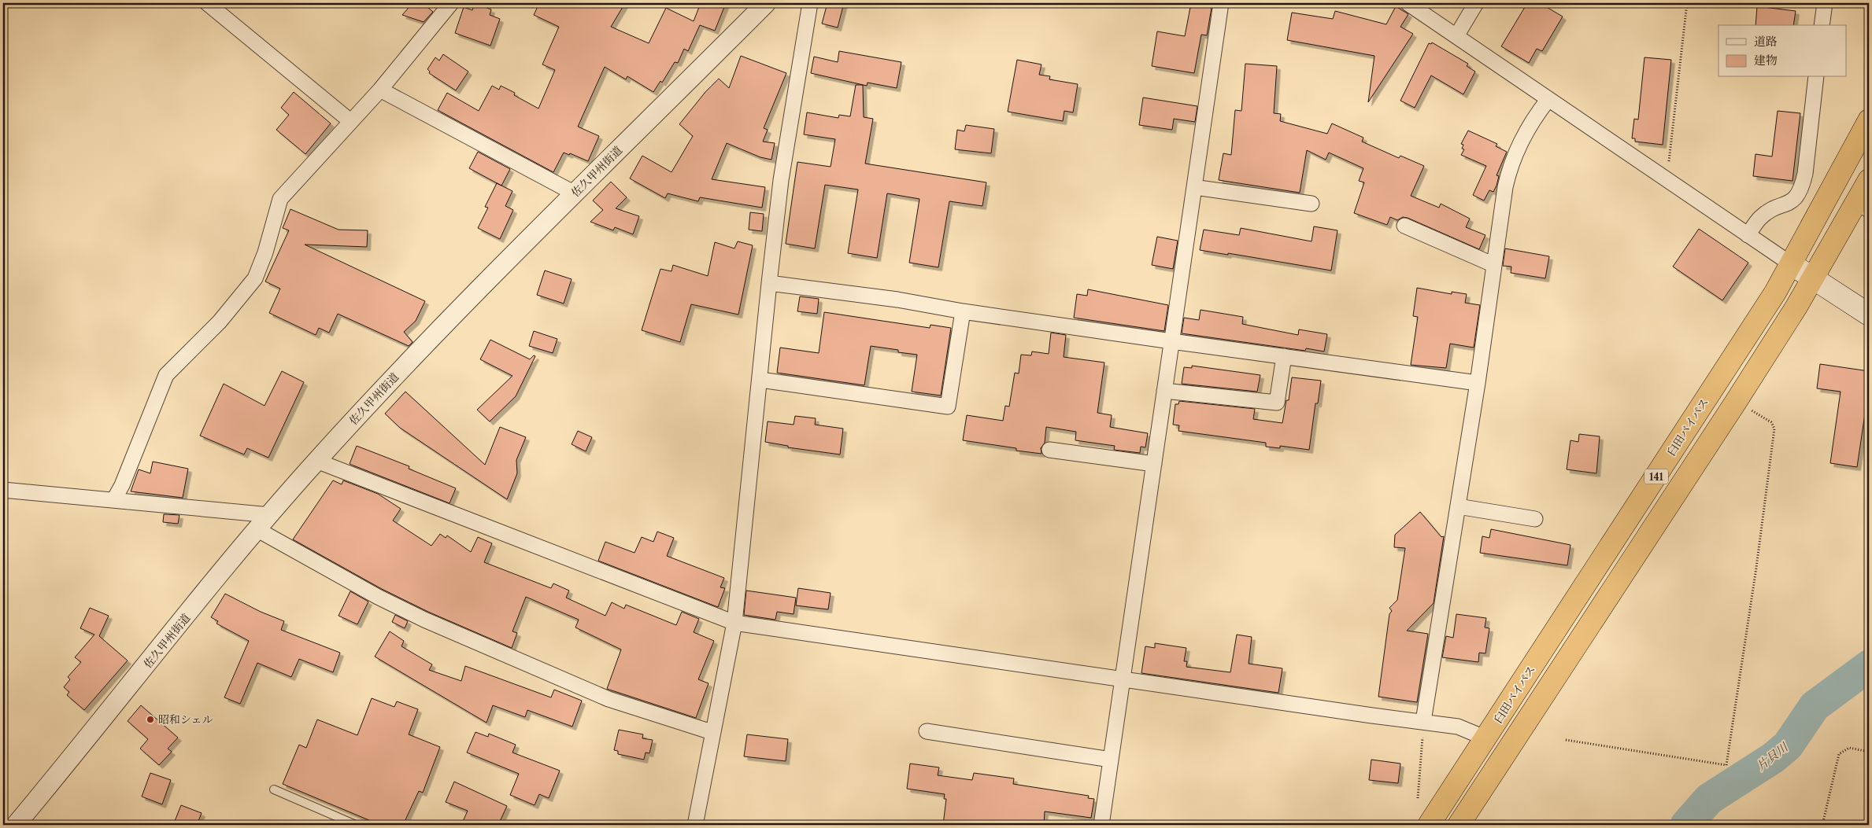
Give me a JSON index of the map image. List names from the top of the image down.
{
  "streets": {
    "highway": ["臼田バイパス", "141"],
    "street": ["佐久甲州街道"]
  },
  "water": ["片貝川"],
  "places": ["昭和シェル"],
  "legend": ["道路", "建物"]
}
